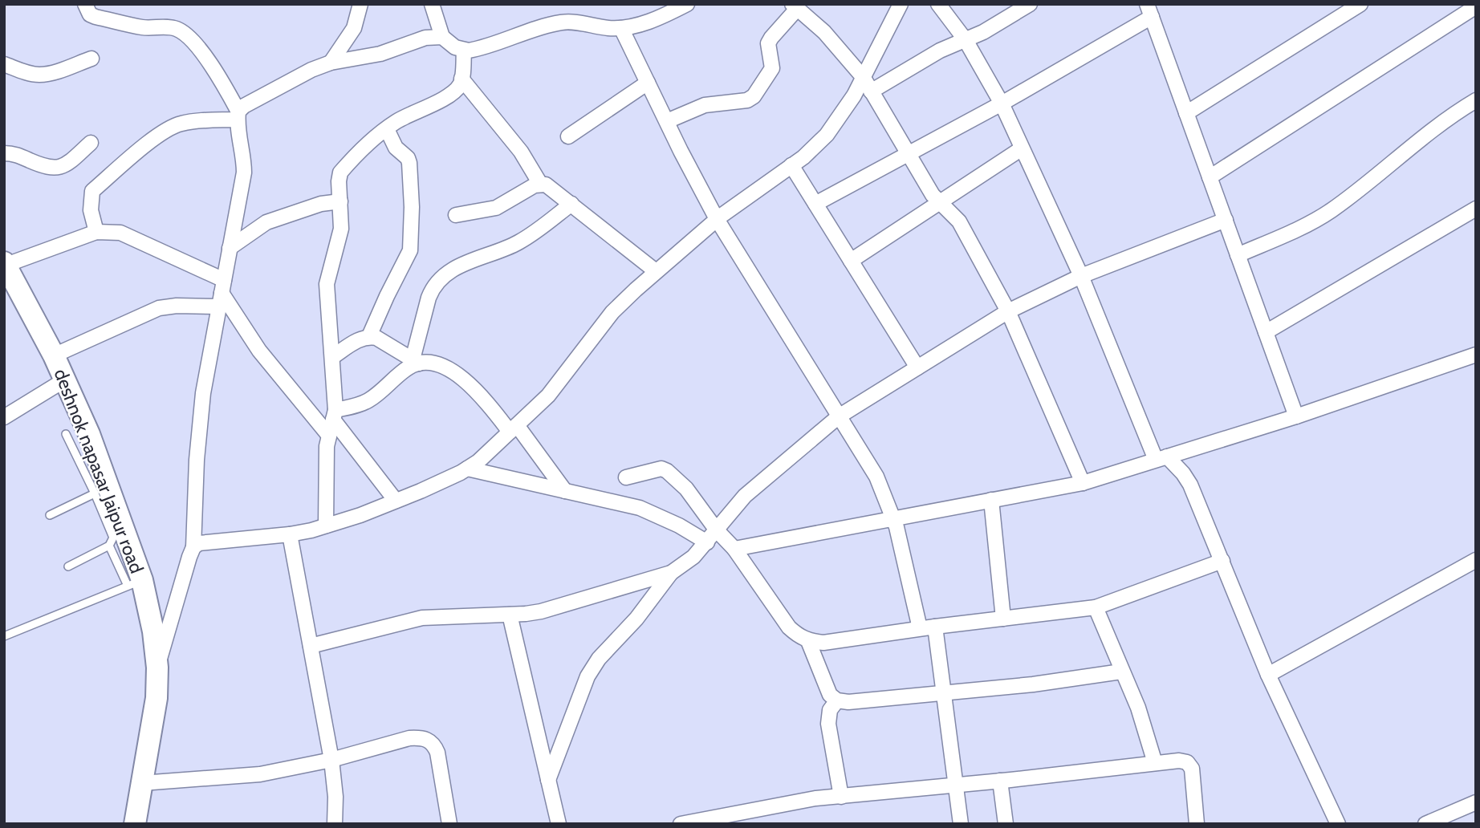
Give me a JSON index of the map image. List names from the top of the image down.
{
  "streets": {
    "main road": ["deshnok napasar Jaipur road"]
  }
}
